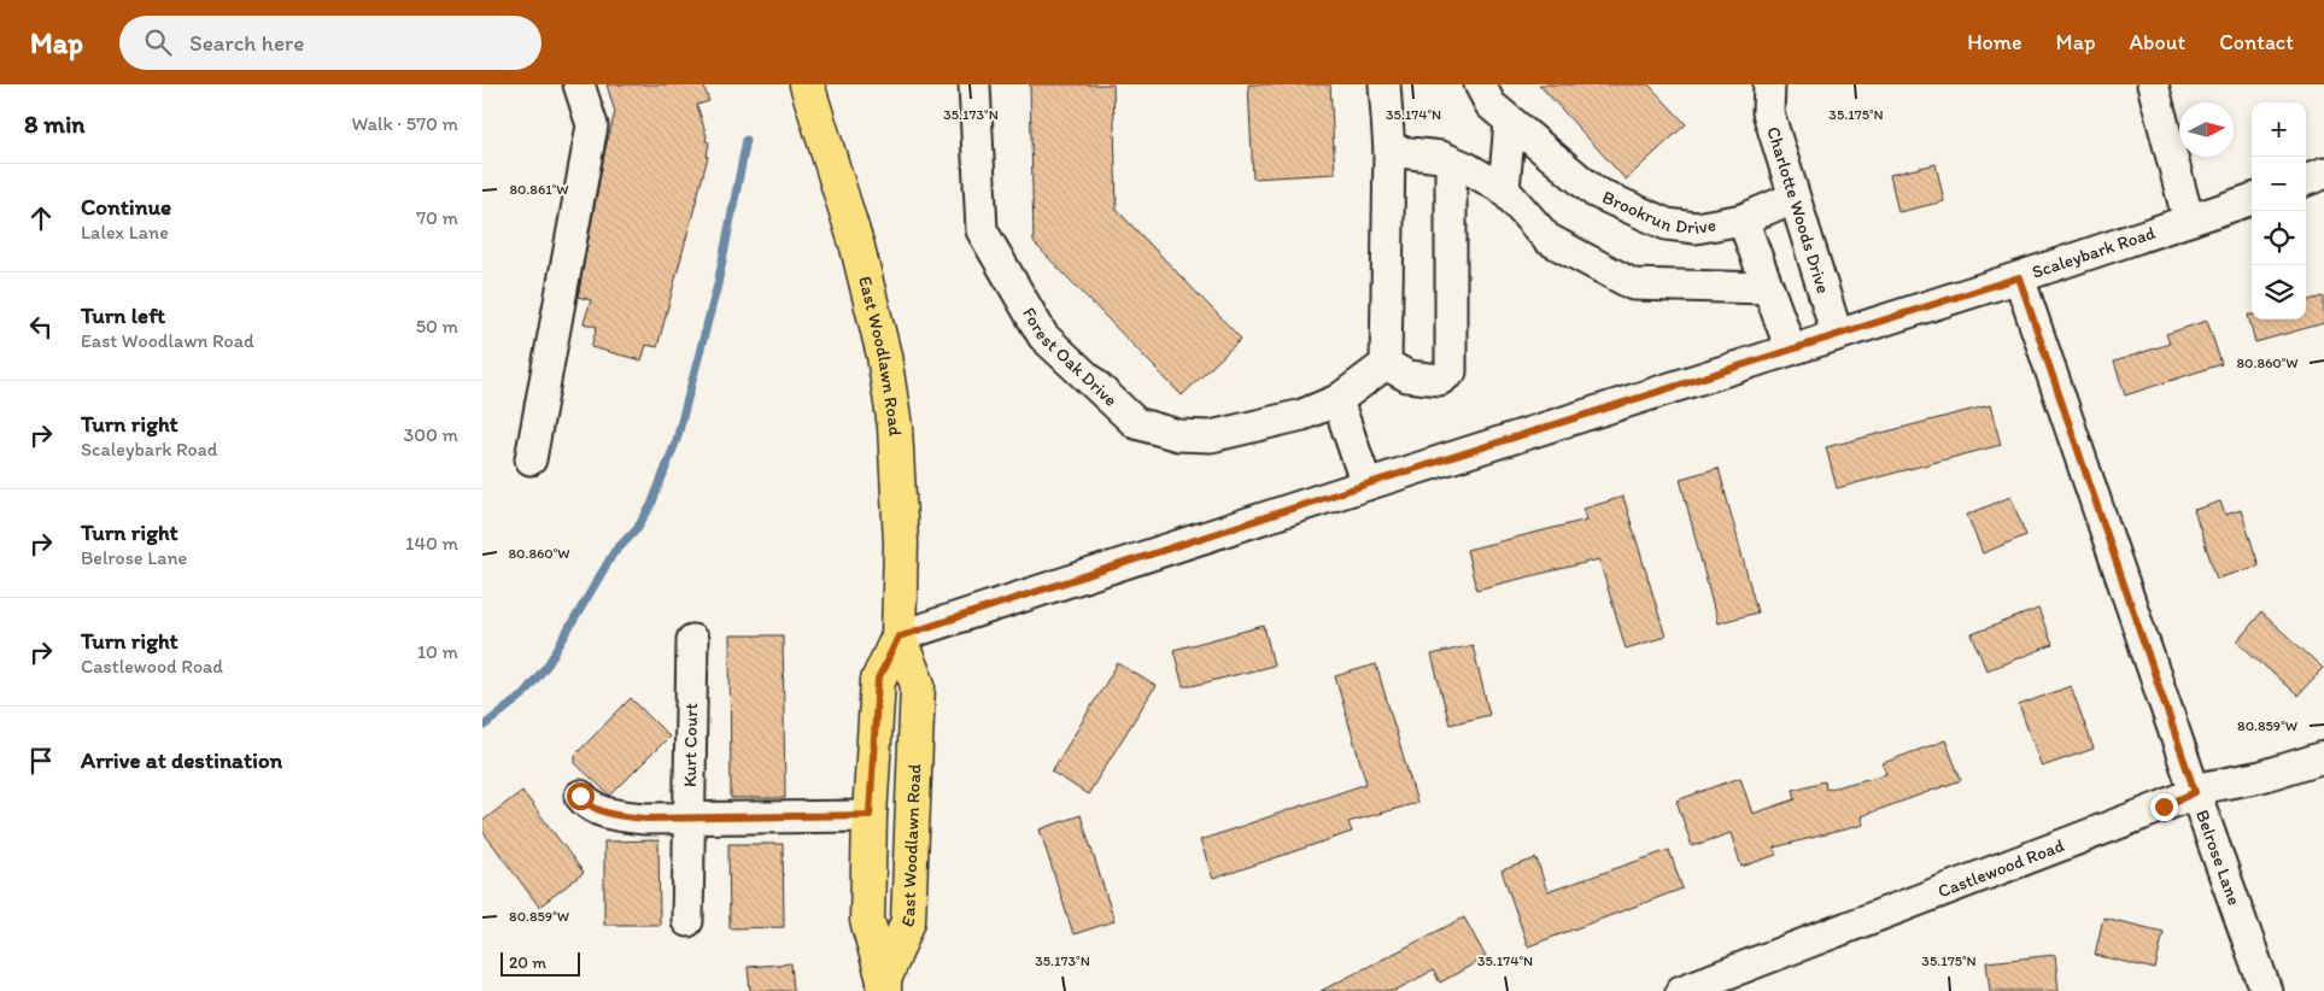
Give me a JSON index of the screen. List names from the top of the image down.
{
  "streets": {
    "main road": ["East Woodlawn Road"],
    "street": [
      "Brookrun Drive",
      "Charlotte Woods Drive",
      "Scaleybark Road",
      "Forest Oak Drive",
      "Kurt Court",
      "Belrose Lane",
      "Castlewood Road"
    ]
  },
  "crossings": [
    ["Brookrun Drive", "Scaleybark Road"],
    ["Charlotte Woods Drive", "Scaleybark Road"],
    ["Scaleybark Road", "East Woodlawn Road"],
    ["Scaleybark Road", "Belrose Lane"],
    ["Belrose Lane", "Castlewood Road"]
  ],
  "scale_bar": "20 m",
  "north": "right",
  "page": {
    "header": "Map",
    "search": "Search here",
    "nav": [
      "Home",
      "Map",
      "About",
      "Contact"
    ],
    "heading": ["8 min", "Walk · 570 m"],
    "map_buttons": ["+", "−"],
    "list": [
      ["Continue", "Lalex Lane", "70 m"],
      ["Turn left", "East Woodlawn Road", "50 m"],
      ["Turn right", "Scaleybark Road", "300 m"],
      ["Turn right", "Belrose Lane", "140 m"],
      ["Turn right", "Castlewood Road", "10 m"],
      "Arrive at destination"
    ],
    "scale": "20 m"
  },
  "coordinates": [
    "35.173°N",
    "35.174°N",
    "35.175°N",
    "80.861°W",
    "80.860°W",
    "80.859°W"
  ]
}
